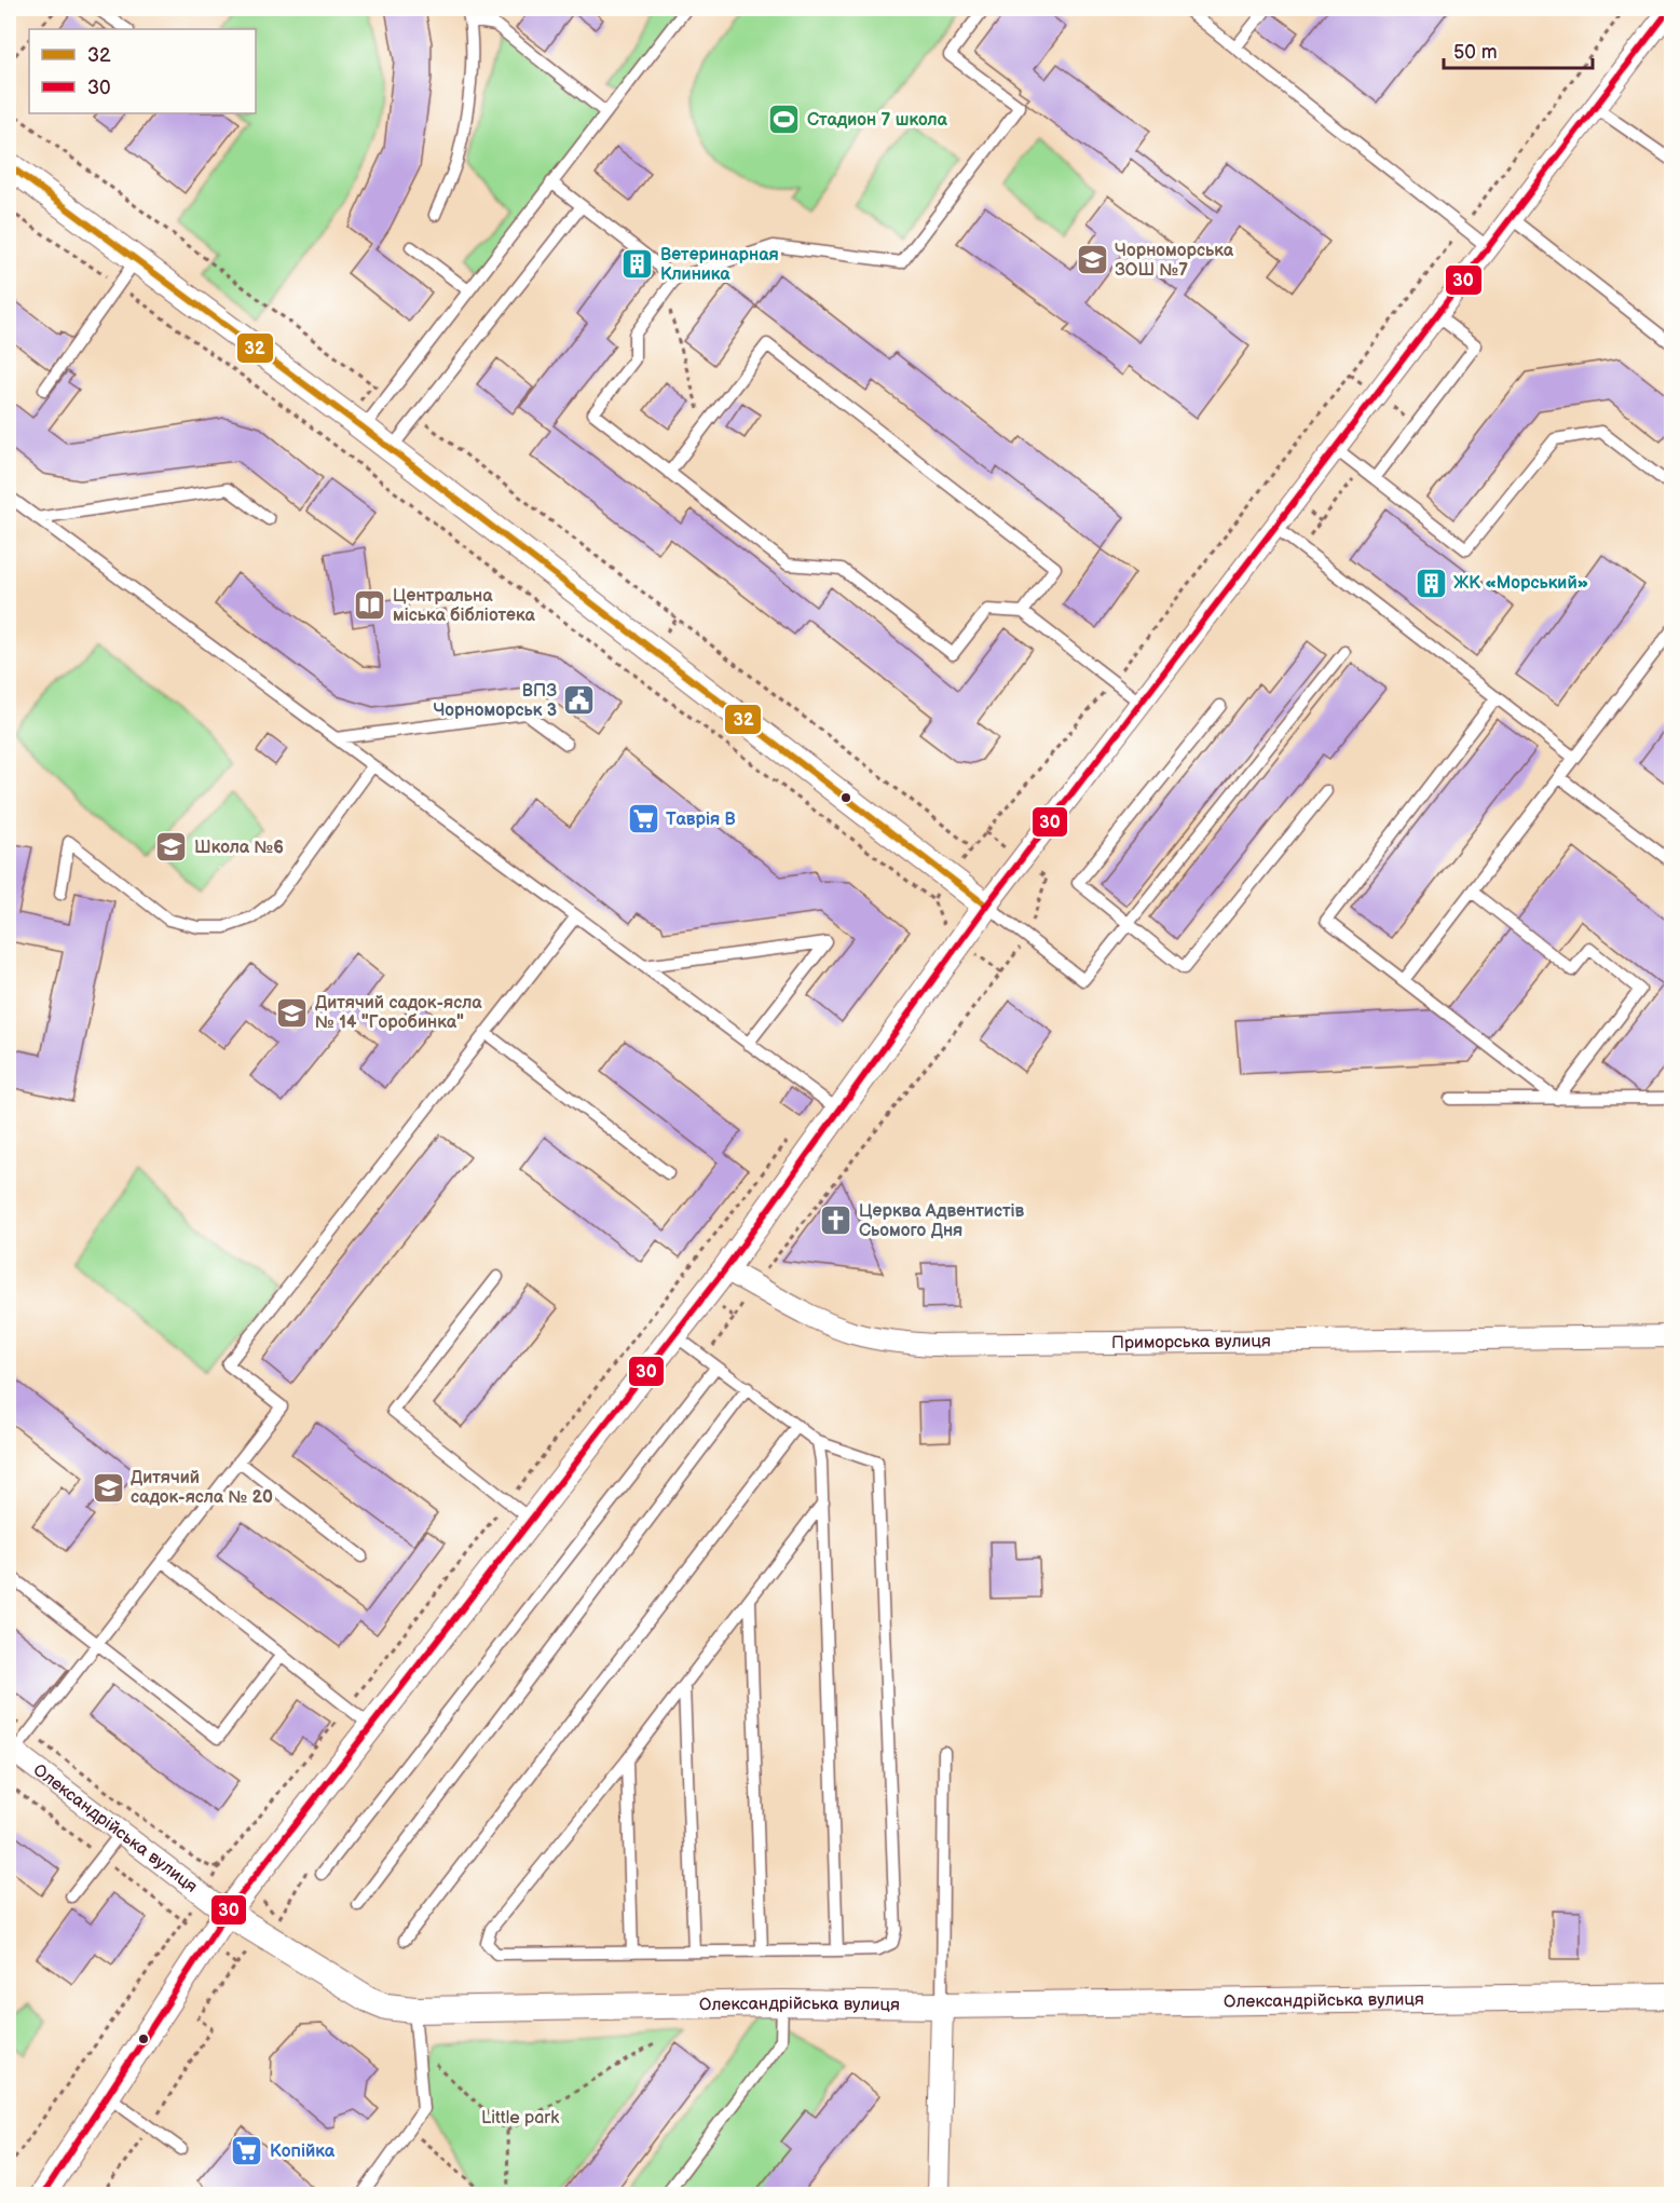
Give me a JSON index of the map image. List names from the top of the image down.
{
  "streets": {
    "street": ["Приморська вулиця", "Олександрійська вулиця"]
  },
  "parks": ["Little park"],
  "places": {
    "sports": ["Стадион 7 школа"],
    "school or university": [
      "Чорноморська ЗОШ №7",
      "Школа №6",
      "Дитячий садок-ясла № 14 \"Горобинка\"",
      "Дитячий садок-ясла № 20"
    ],
    "building": ["Ветеринарная Клиника", "ЖК «Морський»"],
    "library": ["Центральна міська бібліотека"],
    "public building": ["ВПЗ Чорноморськ 3"],
    "supermarket": ["Таврія В", "Копійка"],
    "church": ["Церква Адвентистів Сьомого Дня"]
  },
  "lines": ["transit line 30", "transit line 32"],
  "legend": ["32", "30"],
  "scale_bar": "50 m"
}
